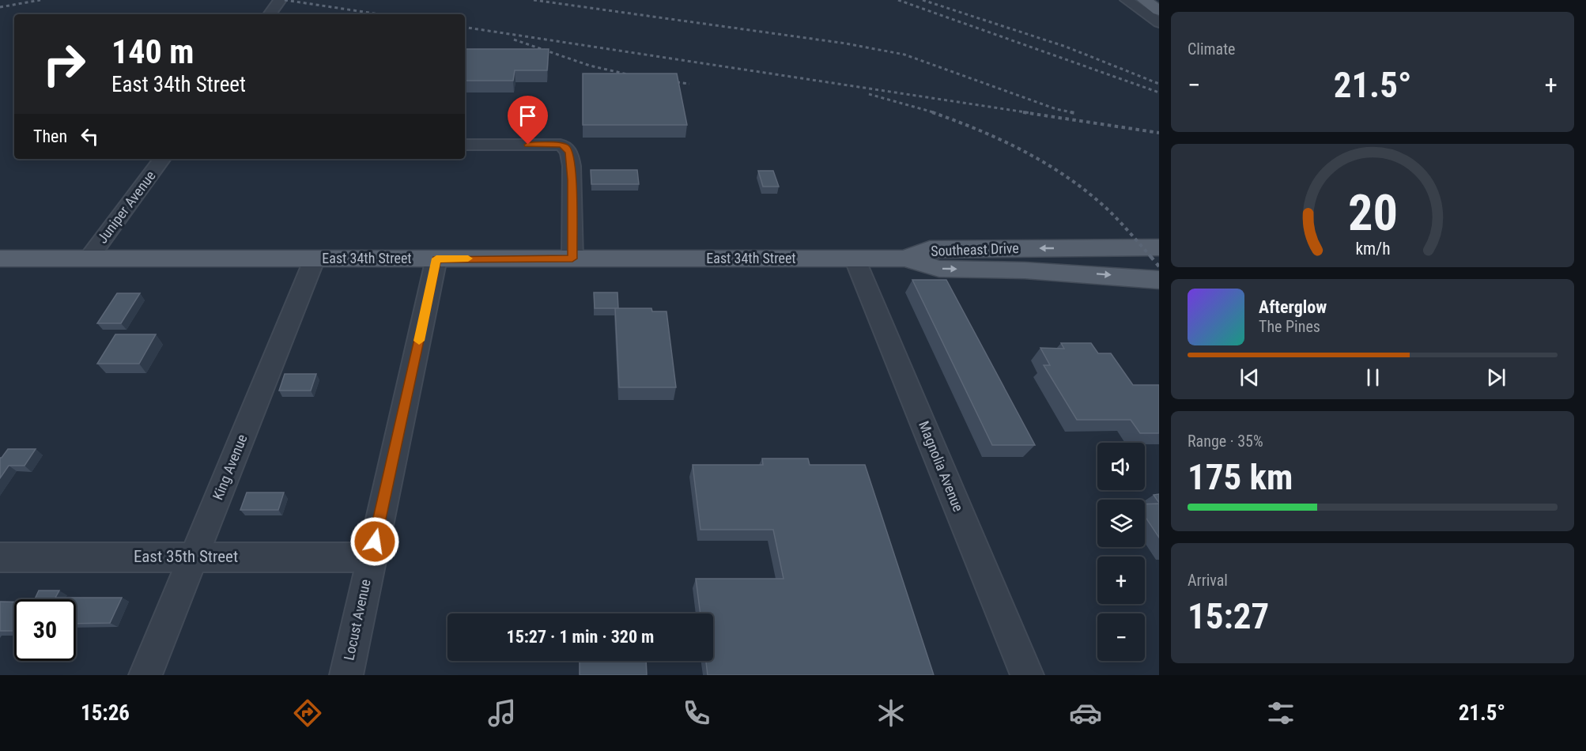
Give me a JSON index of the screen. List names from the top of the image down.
{
  "streets": {
    "main road": ["Southeast Drive", "East 34th Street"],
    "street": [
      "Juniper Avenue",
      "Magnolia Avenue",
      "King Avenue",
      "East 35th Street",
      "Locust Avenue"
    ]
  },
  "crossings": [
    ["Juniper Avenue", "East 34th Street"],
    ["Southeast Drive", "East 34th Street"],
    ["East 34th Street", "Magnolia Avenue"],
    ["East 34th Street", "King Avenue"],
    ["East 34th Street", "Locust Avenue"],
    ["King Avenue", "East 35th Street"],
    ["East 35th Street", "Locust Avenue"]
  ],
  "page": {
    "tile": [
      "Climate",
      ["Range · 35%", "175 km"],
      ["Arrival", "15:27"]
    ],
    "turn": ["140 m", "East 34th Street"],
    "heat": ["−", "21.5°", "+"],
    "then": "Then",
    "song": ["Afterglow", "The Pines"],
    "map_buttons": ["+", "−"],
    "limit": "30",
    "trip": "15:27 · 1 min · 320 m",
    "tabs": ["15:26", "21.5°"],
    "gauge": ["20", "km/h"]
  }
}
